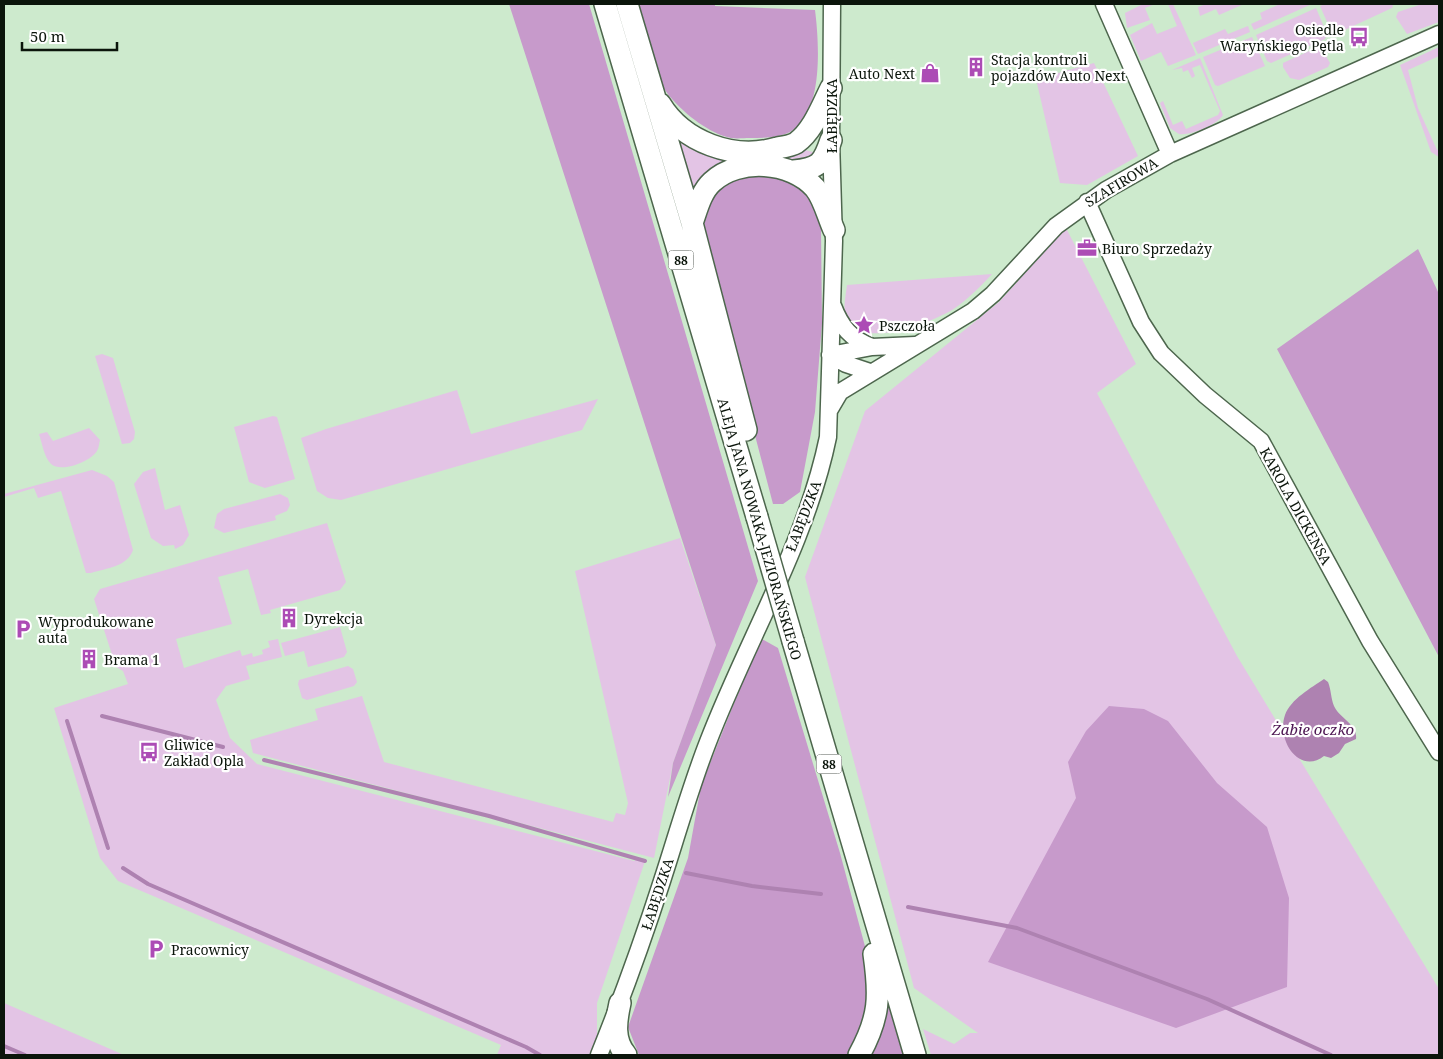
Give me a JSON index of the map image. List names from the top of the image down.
{
  "streets": {
    "main road": ["88", "ALEJA JANA NOWAKA-JEZIORAŃSKIEGO"],
    "street": ["ŁABĘDZKA", "SZAFIROWA", "KAROLA DICKENSA"]
  },
  "crossings": [
    ["ŁABĘDZKA", "SZAFIROWA"],
    ["SZAFIROWA", "KAROLA DICKENSA"]
  ],
  "water": ["Żabie oczko"],
  "places": {
    "bus stop": ["Osiedle Waryńskiego Pętla", "Gliwice Zakład Opla"],
    "building": ["Stacja kontroli pojazdów Auto Next", "Dyrekcja", "Brama 1"],
    "shop": ["Auto Next"],
    "office": ["Biuro Sprzedaży"],
    "place": ["Pszczoła"],
    "parking": ["Wyprodukowane auta", "Pracownicy"]
  },
  "scale_bar": "50 m"
}
